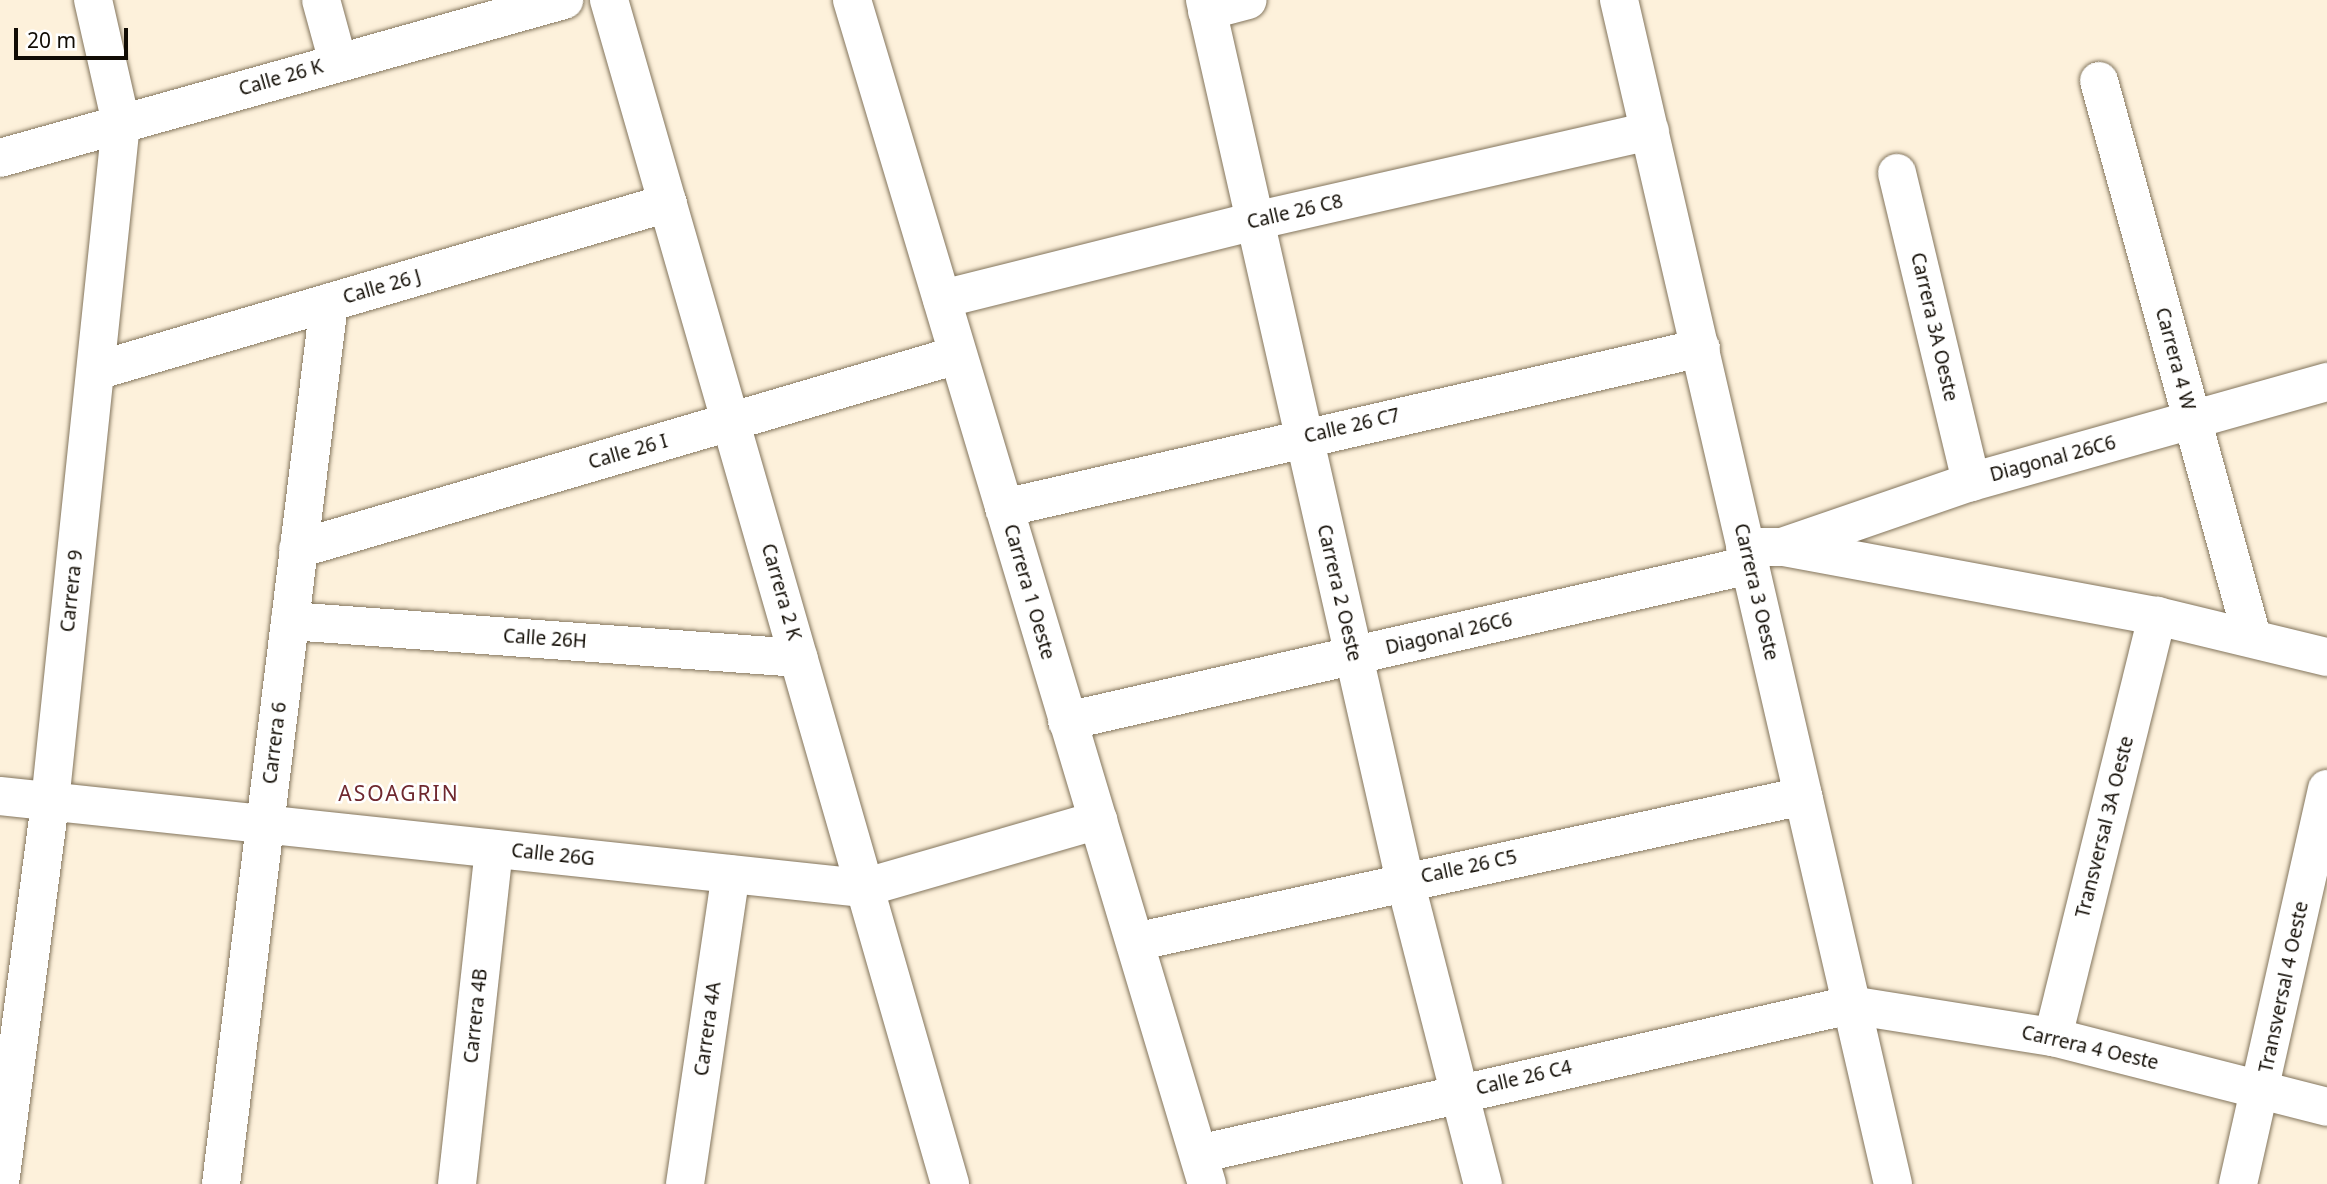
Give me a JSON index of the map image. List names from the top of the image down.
{
  "streets": {
    "street": [
      "Calle 26 K",
      "Calle 26 C8",
      "Calle 26 J",
      "Carrera 3A Oeste",
      "Carrera 4 W",
      "Calle 26 C7",
      "Calle 26 I",
      "Diagonal 26C6",
      "Carrera 9",
      "Carrera 2 K",
      "Carrera 1 Oeste",
      "Carrera 3 Oeste",
      "Carrera 2 Oeste",
      "Calle 26H",
      "Carrera 6",
      "Transversal 3A Oeste",
      "Calle 26G",
      "Calle 26 C5",
      "Transversal 4 Oeste",
      "Carrera 4B",
      "Carrera 4A",
      "Carrera 4 Oeste",
      "Calle 26 C4"
    ]
  },
  "crossings": [
    ["Calle 26 K", "Carrera 9"],
    ["Calle 26 C8", "Carrera 1 Oeste"],
    ["Calle 26 C8", "Carrera 3 Oeste"],
    ["Calle 26 C8", "Carrera 2 Oeste"],
    ["Calle 26 J", "Carrera 9"],
    ["Calle 26 J", "Carrera 2 K"],
    ["Calle 26 J", "Carrera 6"],
    ["Carrera 3A Oeste", "Diagonal 26C6"],
    ["Carrera 4 W", "Diagonal 26C6"],
    ["Calle 26 C7", "Carrera 1 Oeste"],
    ["Calle 26 C7", "Carrera 3 Oeste"],
    ["Calle 26 C7", "Carrera 2 Oeste"],
    ["Calle 26 I", "Carrera 2 K"],
    ["Calle 26 I", "Carrera 1 Oeste"],
    ["Calle 26 I", "Carrera 6"],
    ["Diagonal 26C6", "Carrera 1 Oeste"],
    ["Diagonal 26C6", "Carrera 3 Oeste"],
    ["Diagonal 26C6", "Carrera 2 Oeste"],
    ["Diagonal 26C6", "Transversal 3A Oeste"],
    ["Carrera 9", "Calle 26G"],
    ["Carrera 2 K", "Calle 26H"],
    ["Carrera 2 K", "Calle 26G"],
    ["Carrera 1 Oeste", "Calle 26G"],
    ["Carrera 1 Oeste", "Calle 26 C5"],
    ["Carrera 1 Oeste", "Calle 26 C4"],
    ["Carrera 3 Oeste", "Calle 26 C5"],
    ["Carrera 3 Oeste", "Carrera 4 Oeste"],
    ["Carrera 3 Oeste", "Calle 26 C4"],
    ["Carrera 2 Oeste", "Calle 26 C5"],
    ["Carrera 2 Oeste", "Calle 26 C4"],
    ["Calle 26H", "Carrera 6"],
    ["Carrera 6", "Calle 26G"],
    ["Transversal 3A Oeste", "Carrera 4 Oeste"],
    ["Calle 26G", "Carrera 4B"],
    ["Calle 26G", "Carrera 4A"],
    ["Transversal 4 Oeste", "Carrera 4 Oeste"],
    ["Carrera 4 Oeste", "Calle 26 C4"]
  ],
  "districts": ["ASOAGRIN"],
  "scale_bar": "20 m"
}
